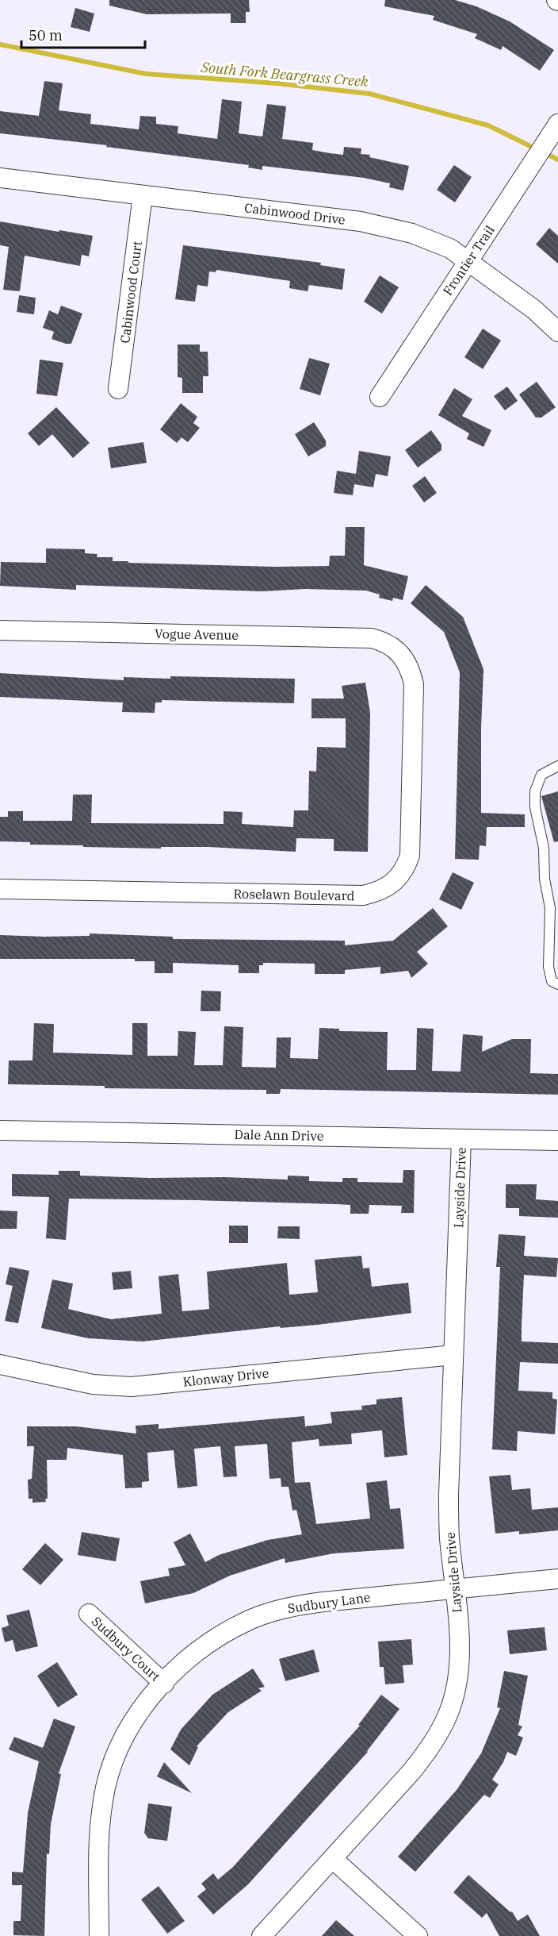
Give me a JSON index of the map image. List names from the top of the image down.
{
  "streets": {
    "street": [
      "Cabinwood Drive",
      "Frontier Trail",
      "Cabinwood Court",
      "Vogue Avenue",
      "Roselawn Boulevard",
      "Dale Ann Drive",
      "Layside Drive",
      "Klonway Drive",
      "Sudbury Lane",
      "Sudbury Court"
    ]
  },
  "crossings": [
    ["Cabinwood Drive", "Frontier Trail"],
    ["Cabinwood Drive", "Cabinwood Court"],
    ["Vogue Avenue", "Roselawn Boulevard"],
    ["Dale Ann Drive", "Layside Drive"],
    ["Layside Drive", "Klonway Drive"],
    ["Layside Drive", "Sudbury Lane"],
    ["Sudbury Lane", "Sudbury Court"]
  ],
  "water": ["South Fork Beargrass Creek"],
  "scale_bar": "50 m"
}
